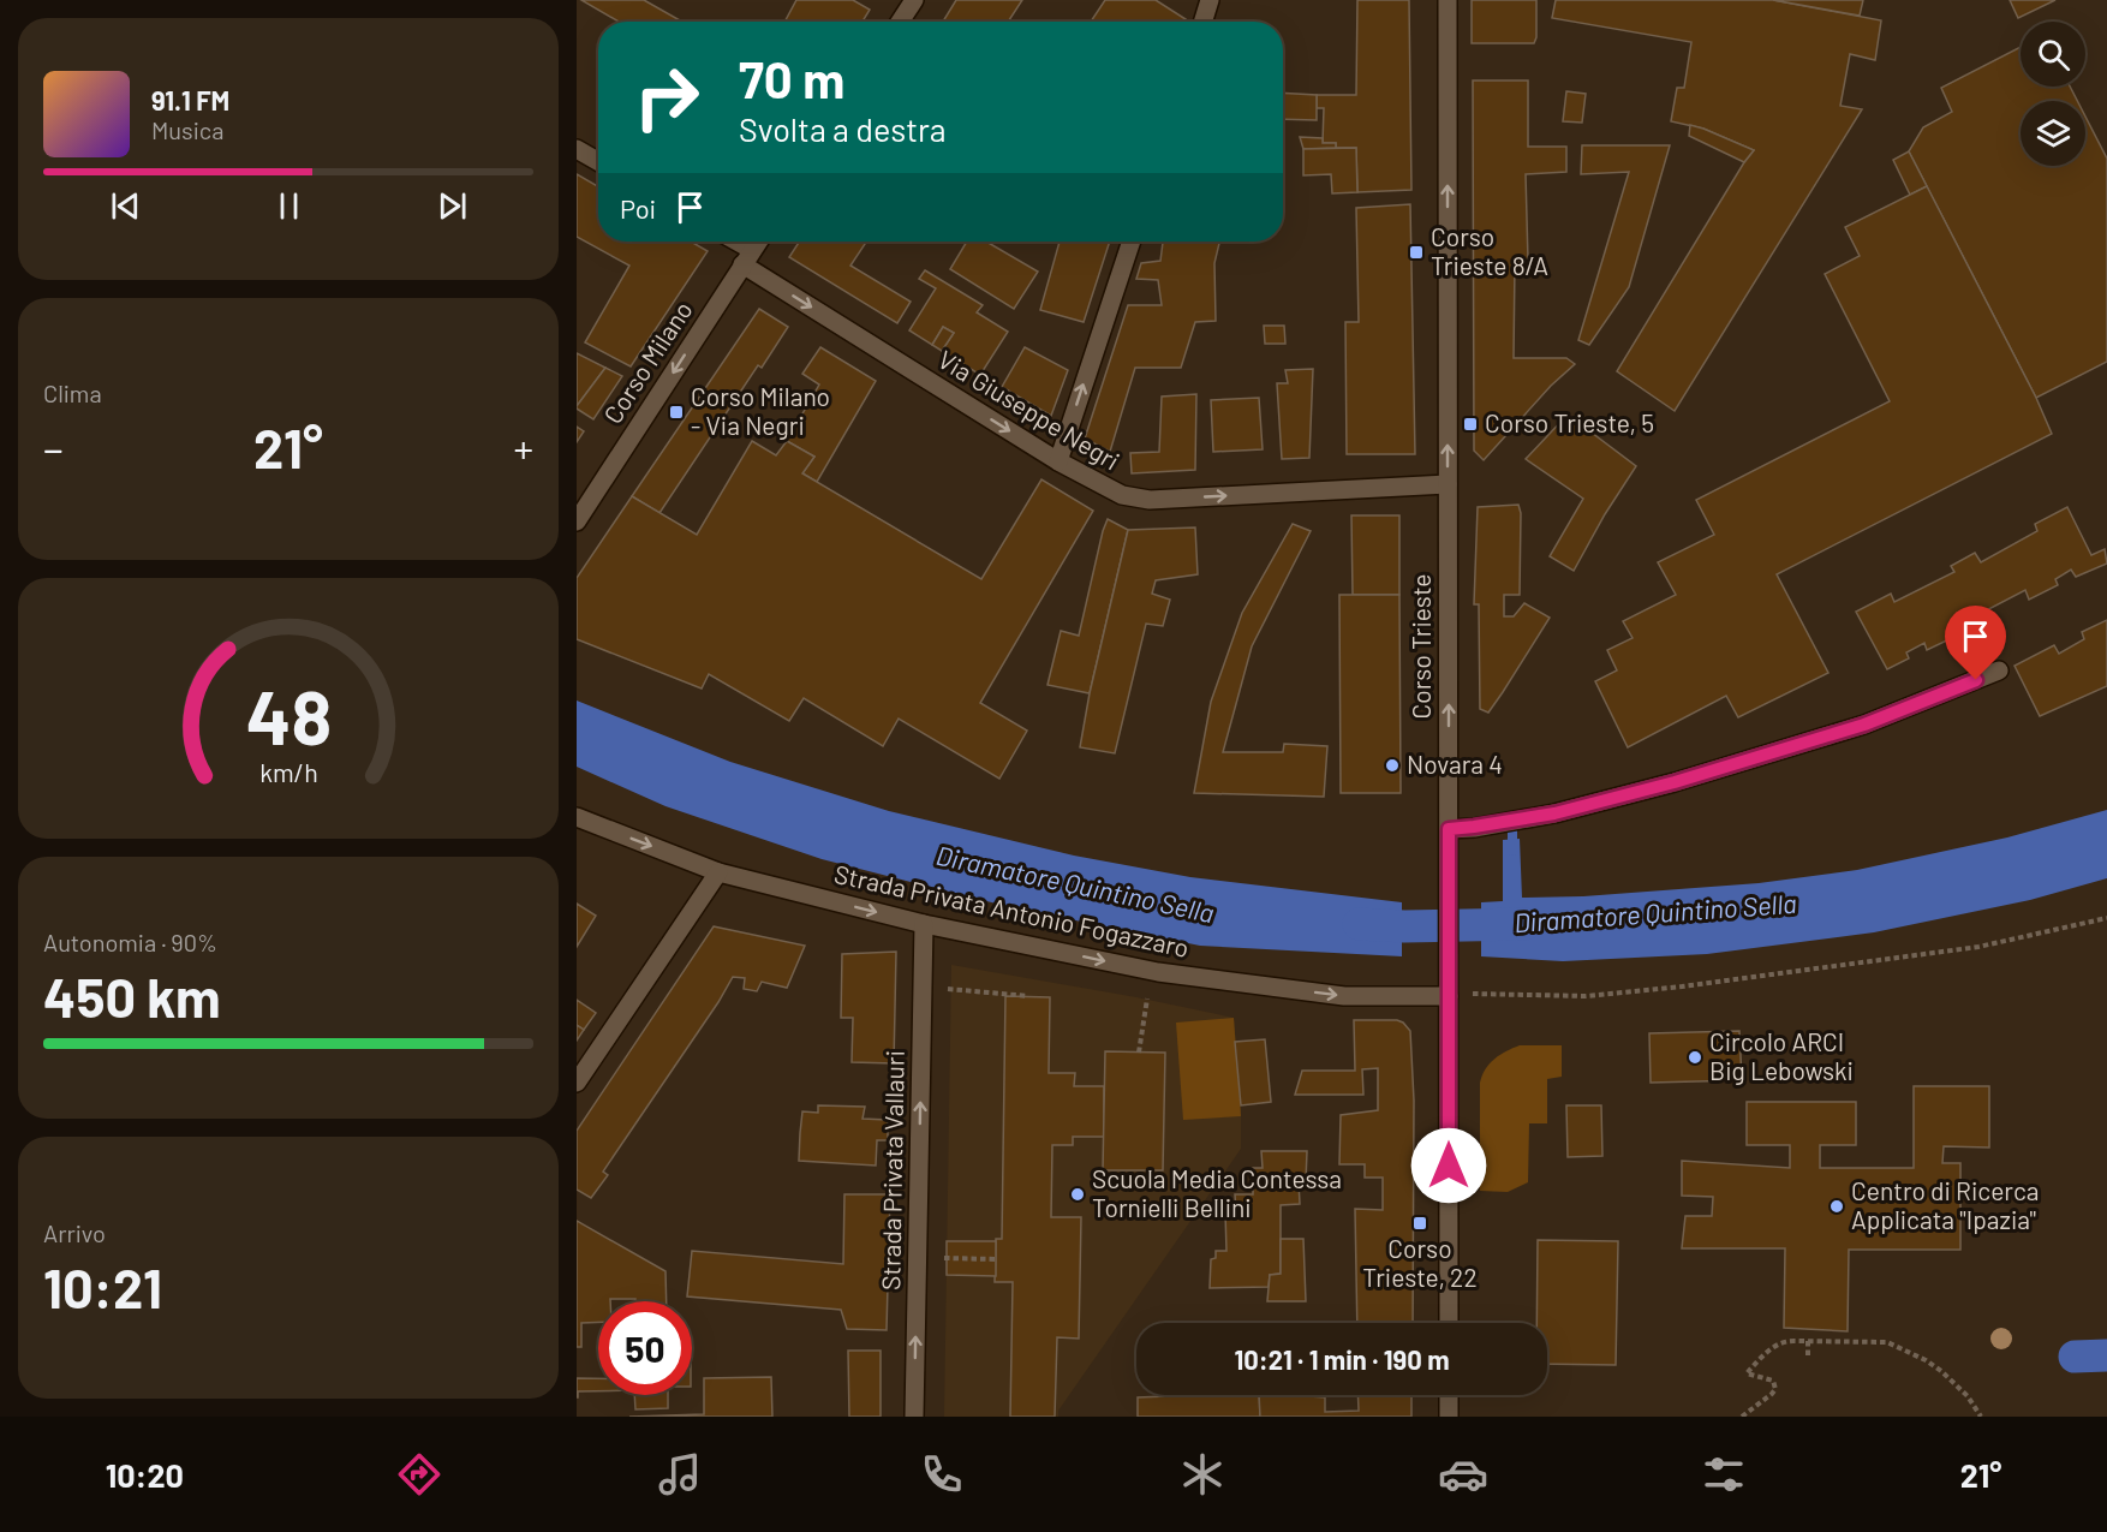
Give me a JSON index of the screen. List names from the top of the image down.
{
  "streets": {
    "street": [
      "Corso Milano",
      "Via Giuseppe Negri",
      "Corso Trieste",
      "Strada Privata Antonio Fogazzaro",
      "Strada Privata Vallauri"
    ]
  },
  "crossings": [
    ["Corso Milano", "Via Giuseppe Negri"],
    ["Via Giuseppe Negri", "Corso Trieste"],
    ["Corso Trieste", "Strada Privata Antonio Fogazzaro"],
    ["Strada Privata Antonio Fogazzaro", "Strada Privata Vallauri"]
  ],
  "one_way": [
    "Corso Milano",
    "Via Giuseppe Negri",
    "Corso Trieste",
    "Strada Privata Antonio Fogazzaro",
    "Strada Privata Vallauri"
  ],
  "water": ["Diramatore Quintino Sella"],
  "places": {
    "transit": [
      "Corso Trieste 8/A",
      "Corso Milano - Via Negri",
      "Corso Trieste, 5",
      "Corso Trieste, 22"
    ],
    "other": [
      "Novara 4",
      "Circolo ARCI Big Lebowski",
      "Scuola Media Contessa Tornielli Bellini",
      "Centro di Ricerca Applicata \"Ipazia\""
    ]
  },
  "page": {
    "turn": ["70 m", "Svolta a destra"],
    "song": ["91.1 FM", "Musica"],
    "then": "Poi",
    "tile": [
      "Clima",
      ["Autonomia · 90%", "450 km"],
      ["Arrivo", "10:21"]
    ],
    "heat": ["−", "21°", "+"],
    "limit": "50",
    "trip": "10:21 · 1 min · 190 m",
    "tabs": ["10:20", "21°"],
    "gauge": ["48", "km/h"]
  }
}
